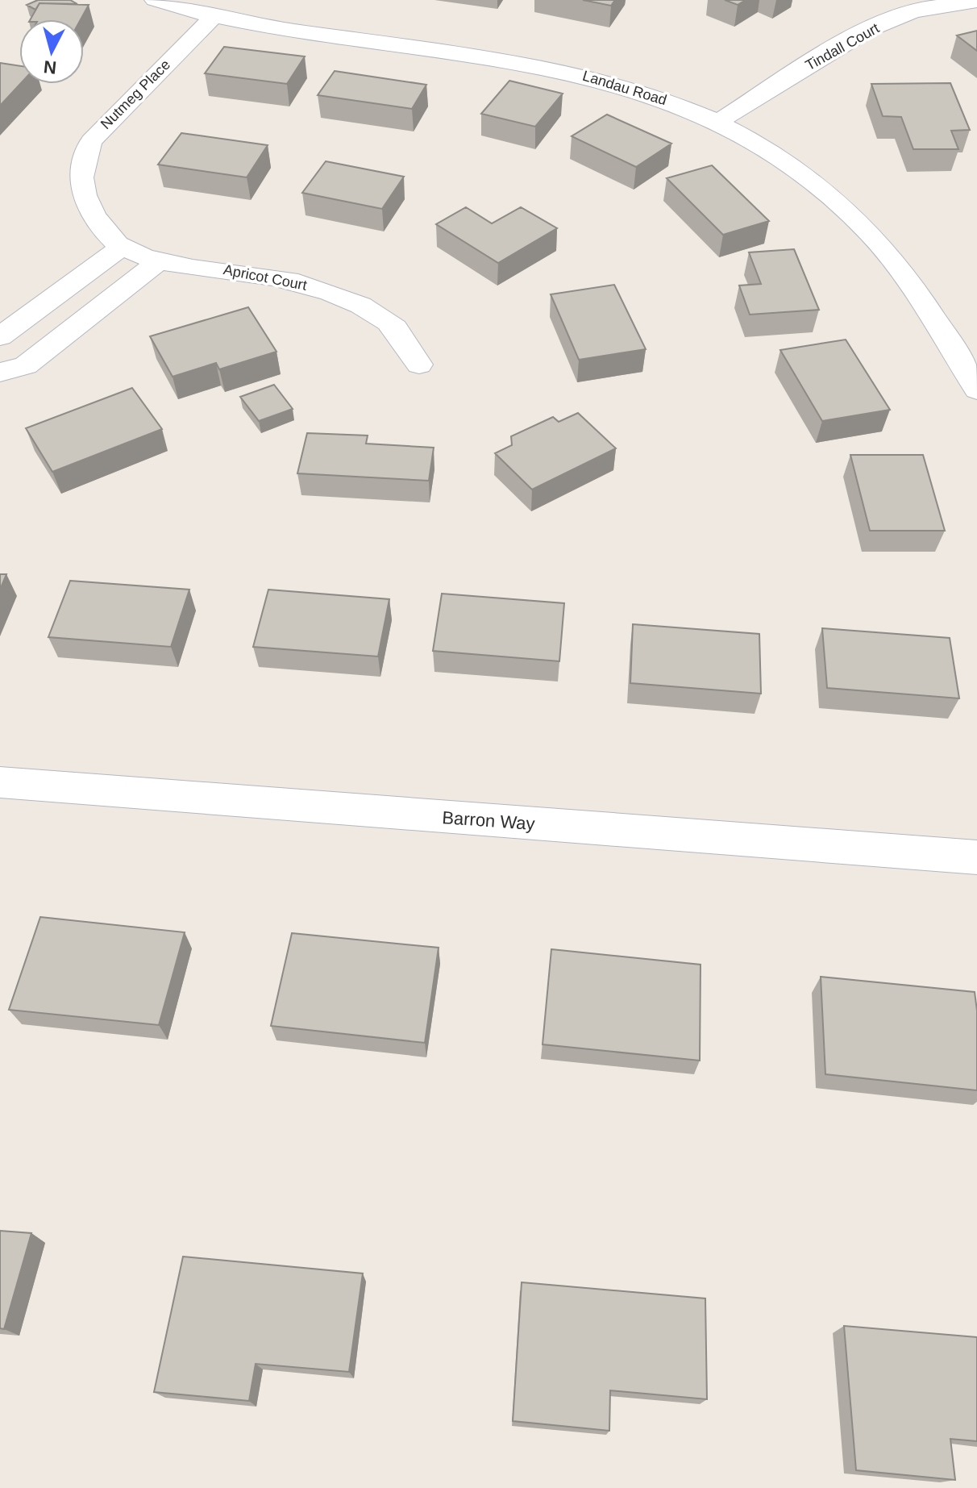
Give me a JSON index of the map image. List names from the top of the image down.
{
  "streets": {
    "street": [
      "Tindall Court",
      "Landau Road",
      "Nutmeg Place",
      "Apricot Court",
      "Barron Way"
    ]
  },
  "crossings": [
    ["Tindall Court", "Landau Road"],
    ["Landau Road", "Nutmeg Place"],
    ["Nutmeg Place", "Apricot Court"]
  ],
  "north": "bottom"
}
